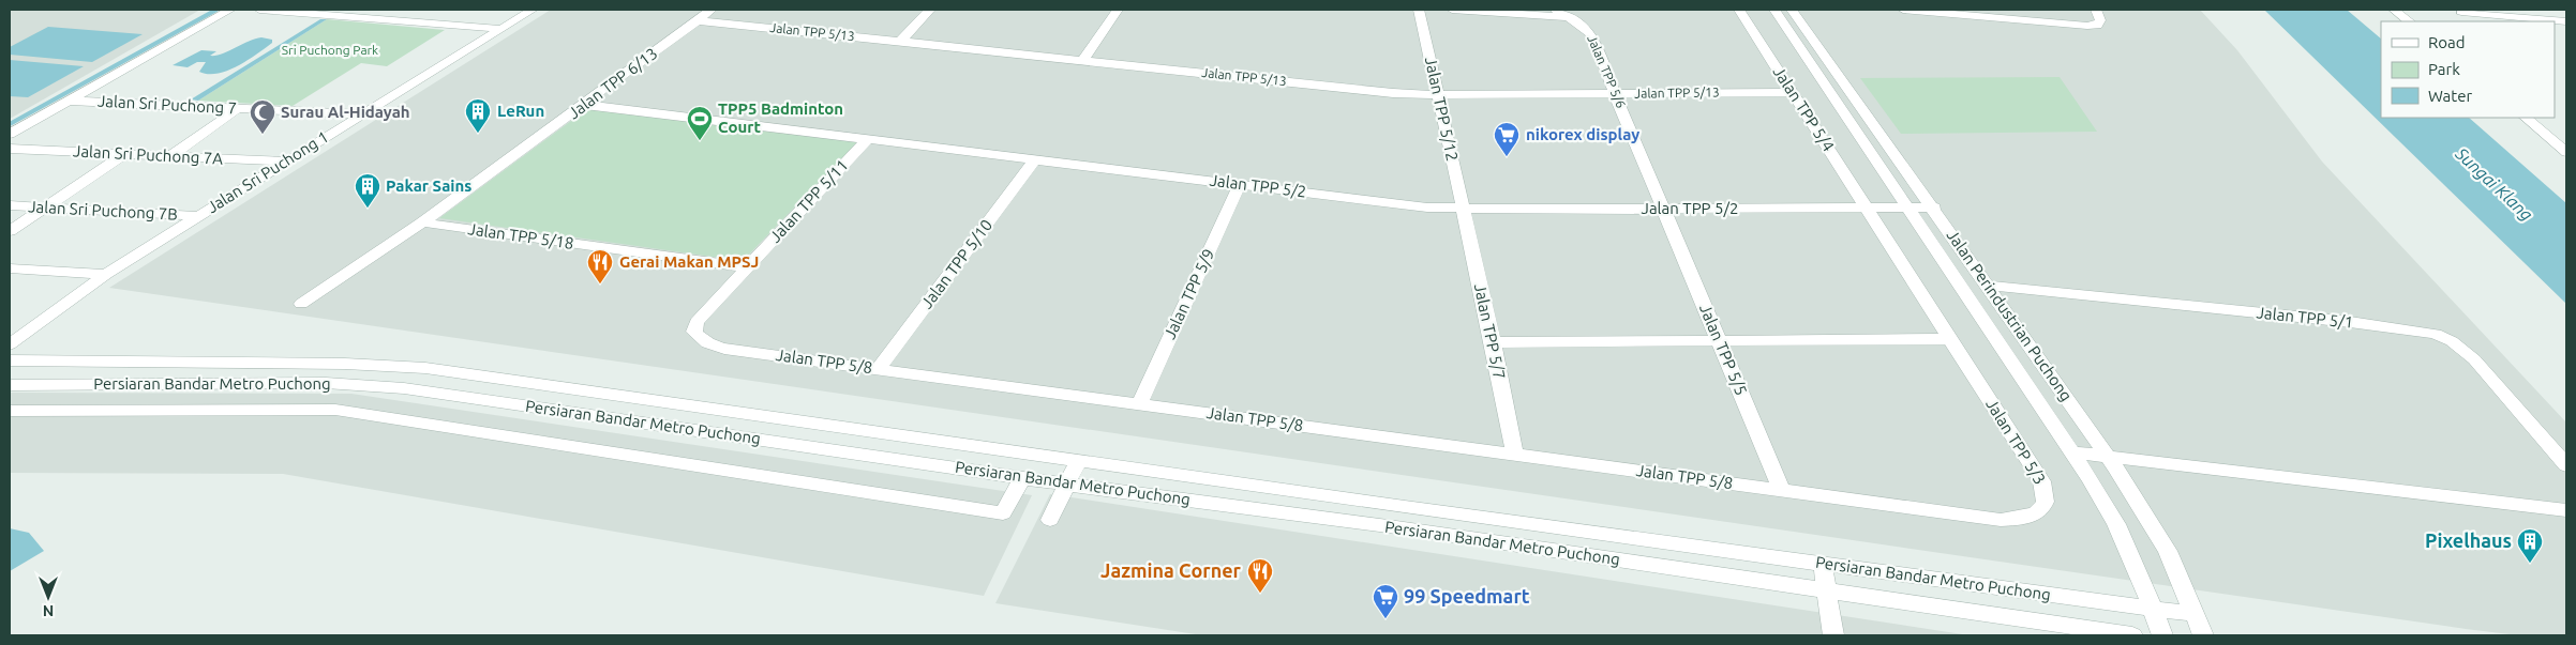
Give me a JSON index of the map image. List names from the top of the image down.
{
  "streets": {
    "street": [
      "Jalan TPP 5/13",
      "Jalan TPP 5/6",
      "Jalan TPP 6/13",
      "Jalan Sri Puchong 7",
      "Jalan TPP 5/12",
      "Jalan TPP 5/4",
      "Jalan Sri Puchong 7A",
      "Jalan Sri Puchong 1",
      "Jalan TPP 5/2",
      "Jalan TPP 5/11",
      "Jalan Sri Puchong 7B",
      "Jalan TPP 5/18",
      "Jalan TPP 5/10",
      "Jalan TPP 5/9",
      "Jalan Perindustrian Puchong",
      "Jalan TPP 5/1",
      "Jalan TPP 5/7",
      "Jalan TPP 5/5",
      "Jalan TPP 5/8",
      "Persiaran Bandar Metro Puchong",
      "Jalan TPP 5/3"
    ]
  },
  "crossings": [
    ["Jalan TPP 5/13", "Jalan TPP 5/6"],
    ["Jalan TPP 5/13", "Jalan TPP 6/13"],
    ["Jalan TPP 5/13", "Jalan TPP 5/12"],
    ["Jalan TPP 5/13", "Jalan TPP 5/4"],
    ["Jalan TPP 5/6", "Jalan TPP 5/2"],
    ["Jalan TPP 5/6", "Jalan TPP 5/5"],
    ["Jalan TPP 6/13", "Jalan TPP 5/2"],
    ["Jalan TPP 6/13", "Jalan TPP 5/18"],
    ["Jalan Sri Puchong 7", "Jalan Sri Puchong 1"],
    ["Jalan TPP 5/12", "Jalan TPP 5/2"],
    ["Jalan TPP 5/12", "Jalan TPP 5/7"],
    ["Jalan TPP 5/4", "Jalan TPP 5/2"],
    ["Jalan TPP 5/4", "Jalan TPP 5/3"],
    ["Jalan Sri Puchong 7A", "Jalan Sri Puchong 1"],
    ["Jalan Sri Puchong 1", "Jalan Sri Puchong 7B"],
    ["Jalan TPP 5/2", "Jalan TPP 5/11"],
    ["Jalan TPP 5/2", "Jalan TPP 5/10"],
    ["Jalan TPP 5/2", "Jalan TPP 5/9"],
    ["Jalan TPP 5/2", "Jalan Perindustrian Puchong"],
    ["Jalan TPP 5/2", "Jalan TPP 5/7"],
    ["Jalan TPP 5/2", "Jalan TPP 5/5"],
    ["Jalan TPP 5/2", "Jalan TPP 5/3"],
    ["Jalan TPP 5/11", "Jalan TPP 5/18"],
    ["Jalan TPP 5/11", "Jalan TPP 5/8"],
    ["Jalan TPP 5/10", "Jalan TPP 5/8"],
    ["Jalan TPP 5/9", "Jalan TPP 5/8"],
    ["Jalan Perindustrian Puchong", "Jalan TPP 5/1"],
    ["Jalan Perindustrian Puchong", "Persiaran Bandar Metro Puchong"],
    ["Jalan TPP 5/7", "Jalan TPP 5/8"],
    ["Jalan TPP 5/5", "Jalan TPP 5/8"],
    ["Jalan TPP 5/8", "Jalan TPP 5/3"]
  ],
  "water": ["Sungai Klang"],
  "parks": ["Sri Puchong Park"],
  "places": {
    "building": ["LeRun", "Pakar Sains", "Pixelhaus"],
    "mosque": ["Surau Al-Hidayah"],
    "sports": ["TPP5 Badminton Court"],
    "supermarket": ["nikorex display", "99 Speedmart"],
    "restaurant": ["Gerai Makan MPSJ", "Jazmina Corner"]
  },
  "legend": ["Road", "Park", "Water"],
  "north": "bottom"
}
